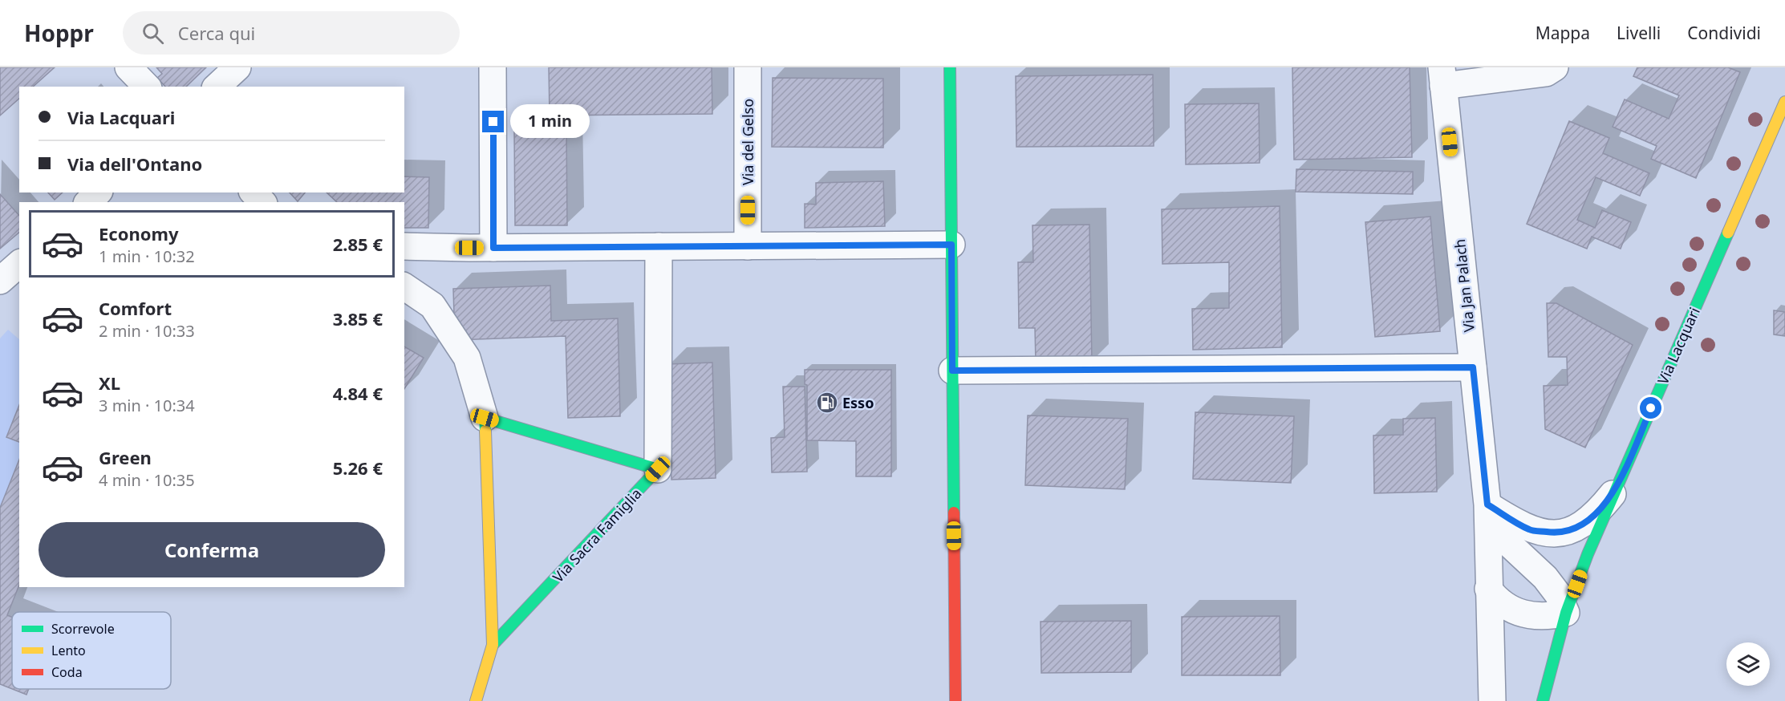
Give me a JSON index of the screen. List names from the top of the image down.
{
  "streets": {
    "main road": ["Via Lacquari", "Via Sacra Famiglia"],
    "street": ["Via del Gelso", "Via Jan Palach"]
  },
  "places": {
    "fuel station": ["Esso"]
  },
  "legend": ["Scorrevole", "Lento", "Coda"],
  "page": {
    "header": "Hoppr",
    "search": "Cerca qui",
    "nav": ["Mappa", "Livelli", "Condividi"],
    "banner": ["Via Lacquari", "Via dell'Ontano"],
    "bubble": "1 min",
    "list": [
      {
        "name": "Economy",
        "note": "1 min · 10:32",
        "value": "2.85 €"
      },
      {
        "name": "Comfort",
        "note": "2 min · 10:33",
        "value": "3.85 €"
      },
      {
        "name": "XL",
        "note": "3 min · 10:34",
        "value": "4.84 €"
      },
      {
        "name": "Green",
        "note": "4 min · 10:35",
        "value": "5.26 €"
      }
    ],
    "buttons": "Conferma"
  }
}
